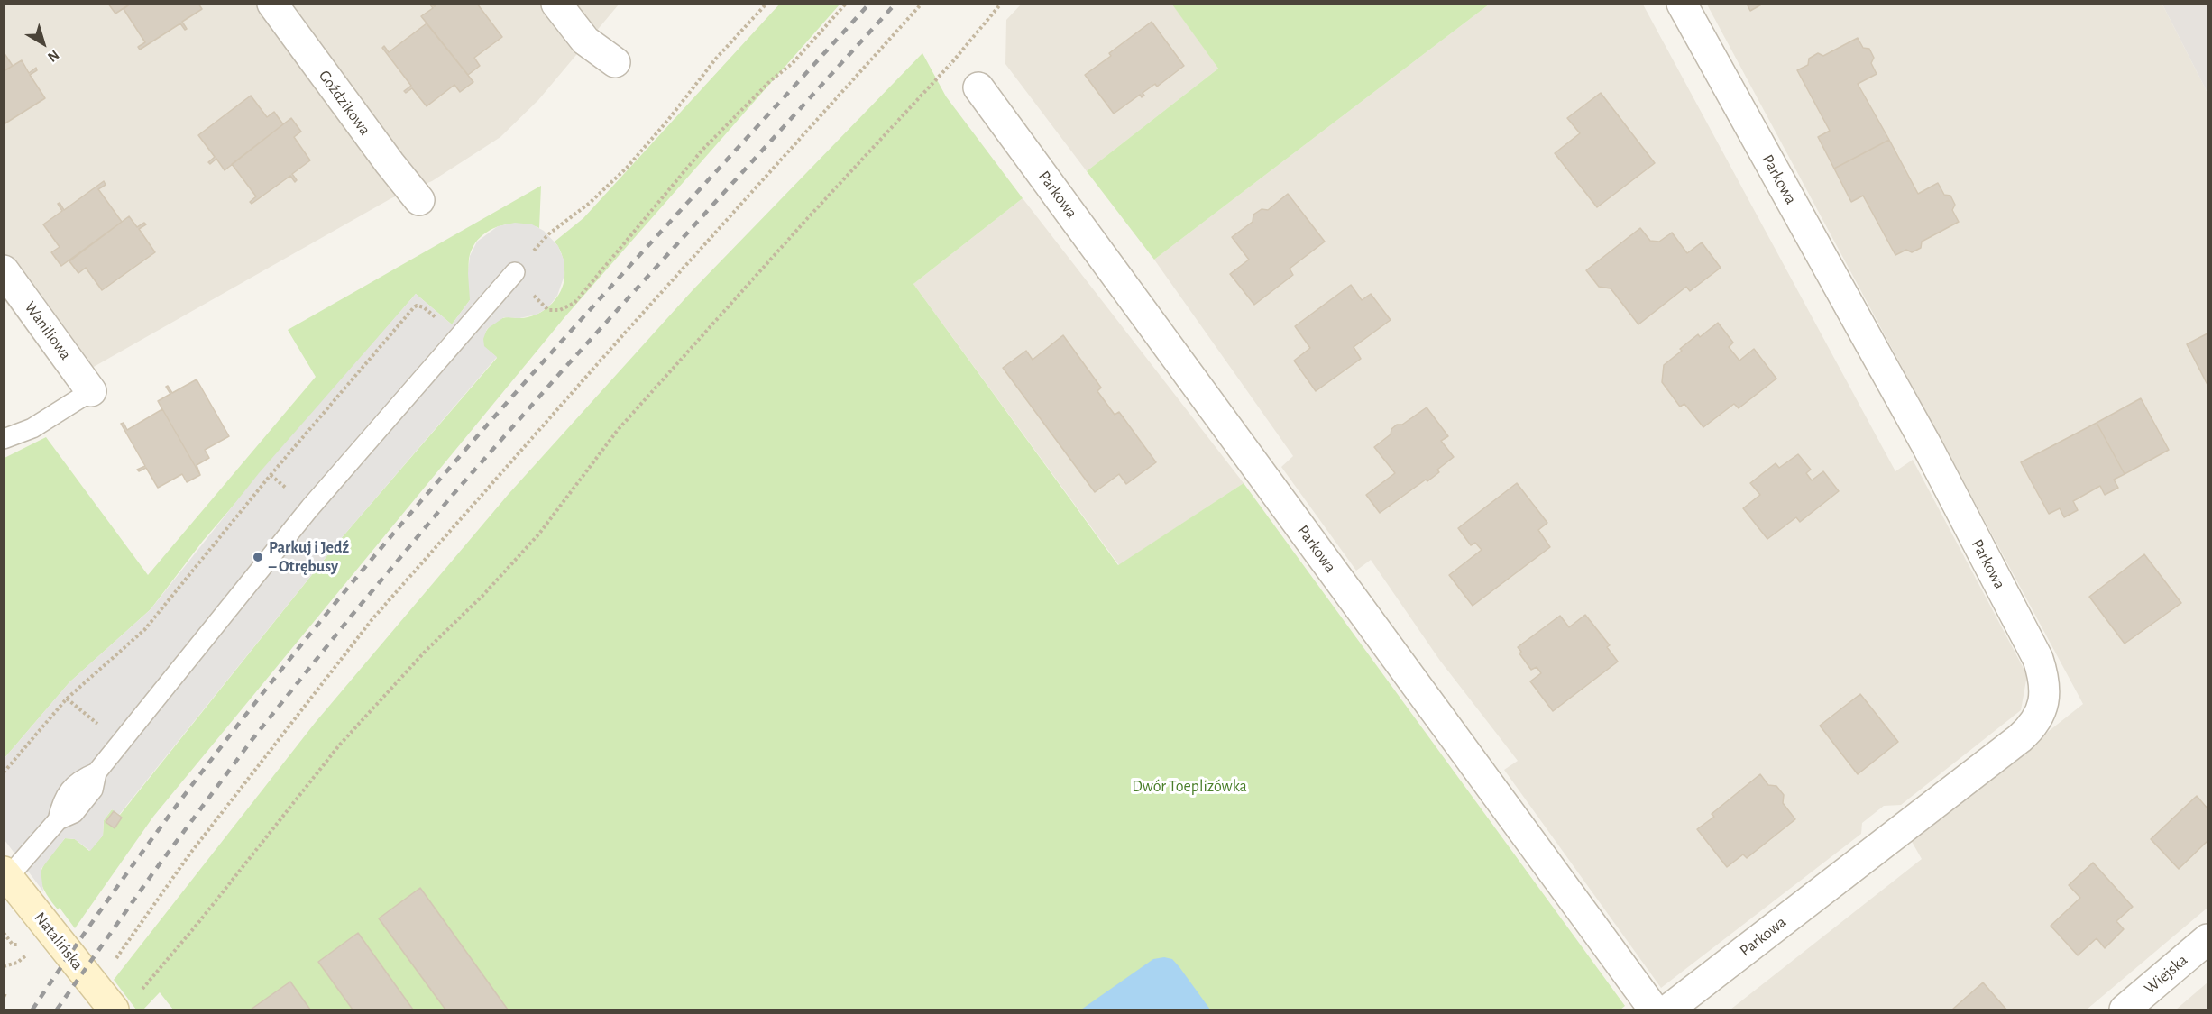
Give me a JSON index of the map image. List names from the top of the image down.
{
  "streets": {
    "main road": ["Natalińska"],
    "street": [
      "Goździkowa",
      "Parkowa",
      "Waniliowa",
      "Wiejska"
    ]
  },
  "parks": ["Dwór Toeplizówka"],
  "places": ["Parkuj i Jedź – Otrębusy"],
  "north": "bottom right"
}
